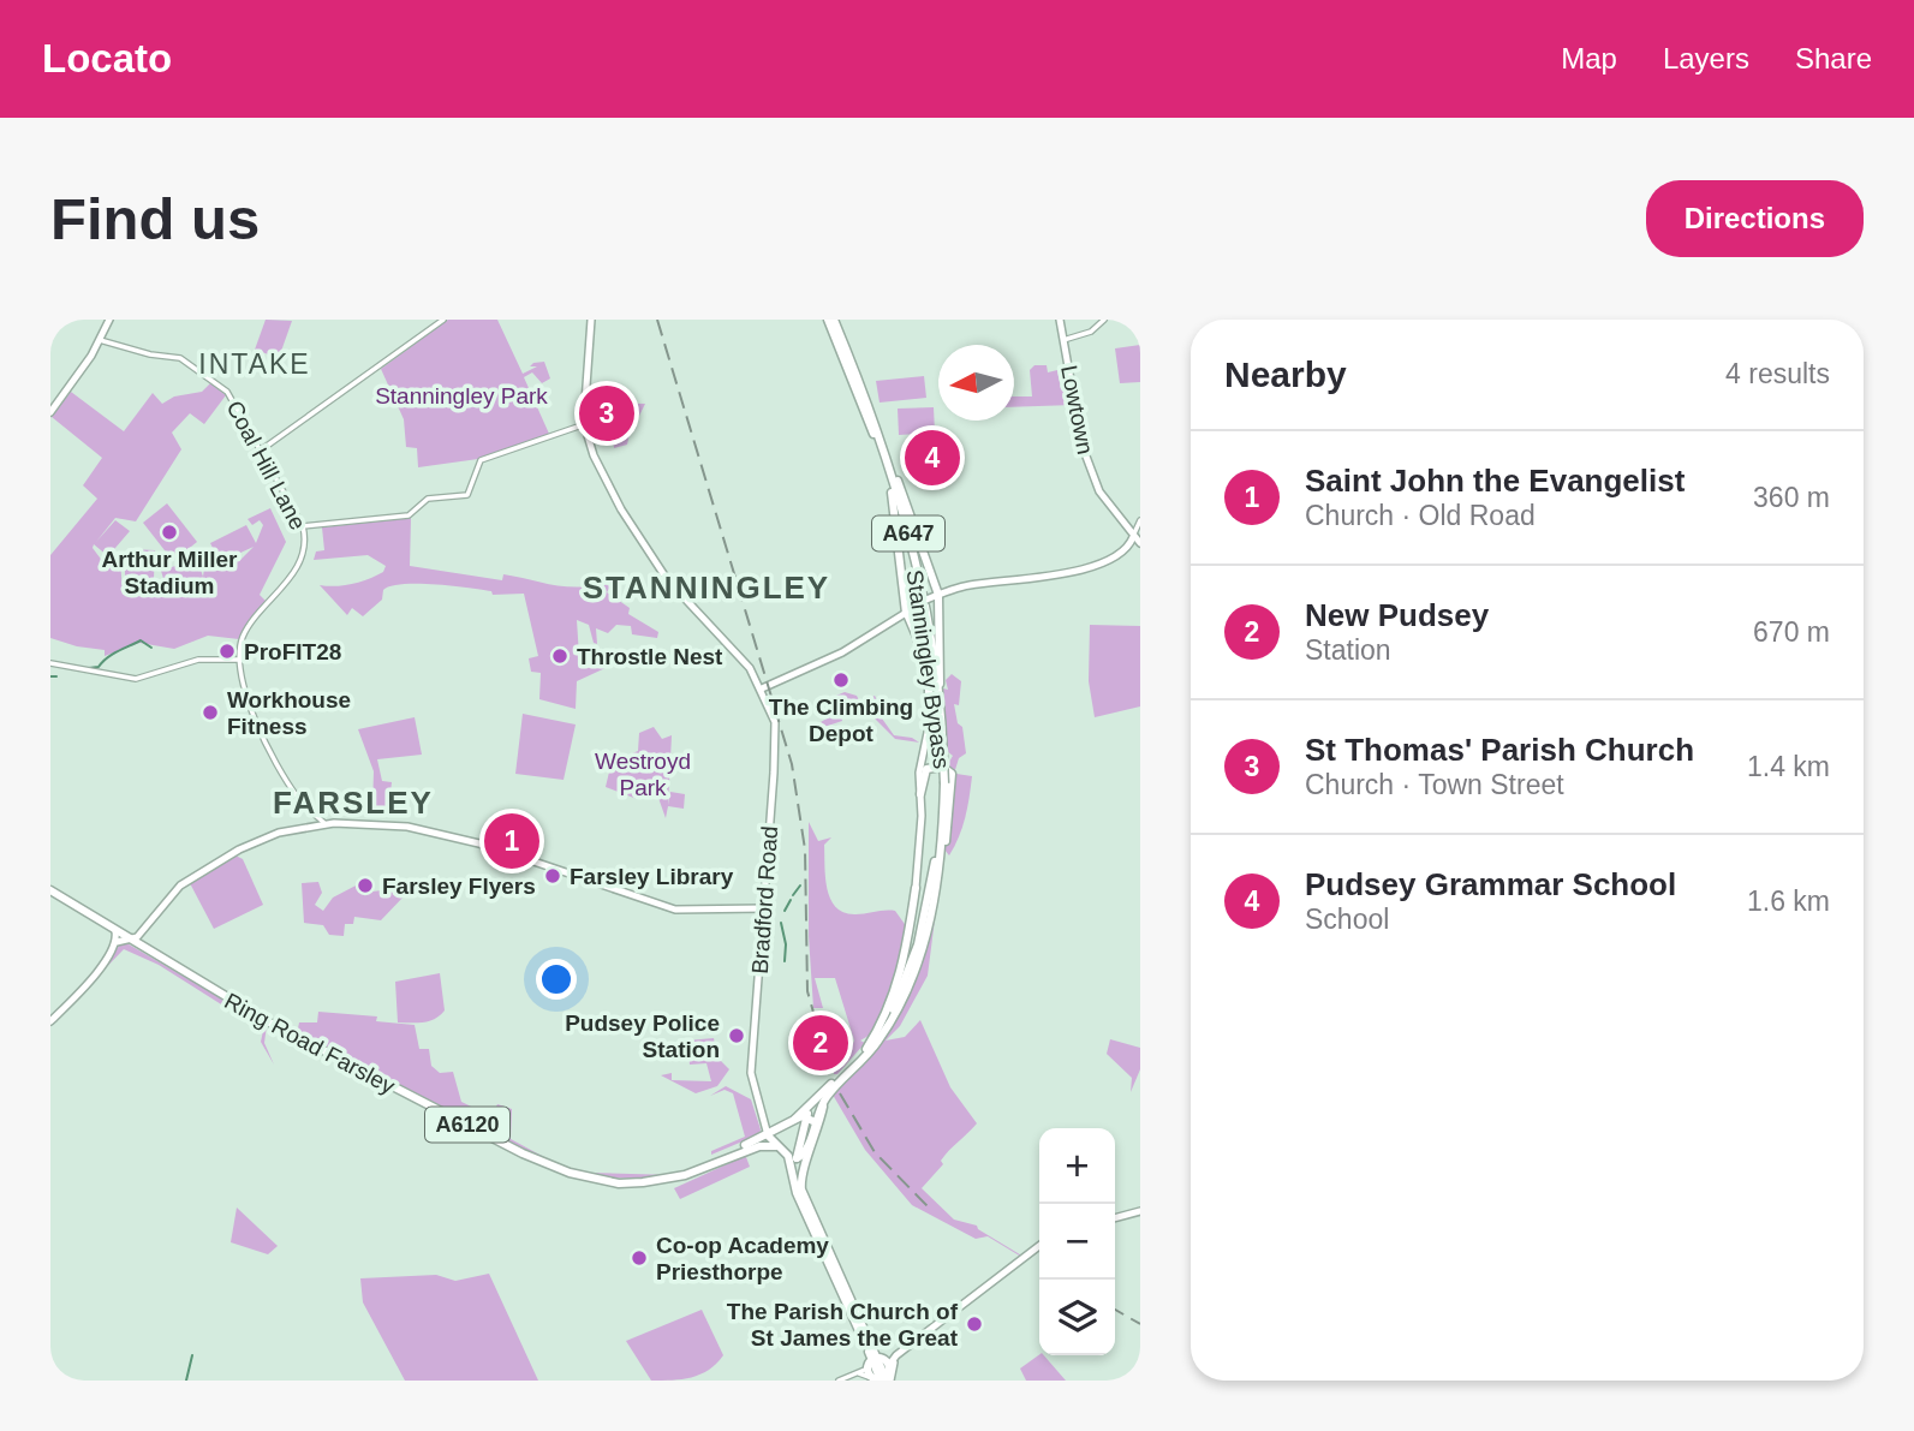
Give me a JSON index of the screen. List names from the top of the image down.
{
  "streets": {
    "highway": [
      "A647",
      "Stanningley Bypass",
      "Ring Road Farsley",
      "A6120"
    ],
    "main road": ["Lowtown", "Bradford Road"],
    "street": ["Coal Hill Lane"]
  },
  "crossings": [
    ["A647", "Stanningley Bypass"],
    ["Bradford Road", "A6120"],
    ["Ring Road Farsley", "A6120"]
  ],
  "districts": ["INTAKE", "STANNINGLEY", "FARSLEY"],
  "parks": ["Stanningley Park", "Westroyd Park"],
  "places": [
    "Arthur Miller Stadium",
    "ProFIT28",
    "Throstle Nest",
    "The Climbing Depot",
    "Workhouse Fitness",
    "Farsley Library",
    "Farsley Flyers",
    "Pudsey Police Station",
    "Co-op Academy Priesthorpe",
    "The Parish Church of St James the Great"
  ],
  "north": "left",
  "page": {
    "header": "Locato",
    "nav": ["Map", "Layers", "Share"],
    "buttons": "Directions",
    "title": "Find us",
    "heading": ["Nearby", "4 results"],
    "pins": [
      "3",
      "4",
      "1",
      "2"
    ],
    "list": [
      {
        "mark": "1",
        "name": "Saint John the Evangelist",
        "note": "Church · Old Road",
        "value": "360 m"
      },
      {
        "mark": "2",
        "name": "New Pudsey",
        "note": "Station",
        "value": "670 m"
      },
      {
        "mark": "3",
        "name": "St Thomas' Parish Church",
        "note": "Church · Town Street",
        "value": "1.4 km"
      },
      {
        "mark": "4",
        "name": "Pudsey Grammar School",
        "note": "School",
        "value": "1.6 km"
      }
    ],
    "map_buttons": ["+", "−"]
  }
}
